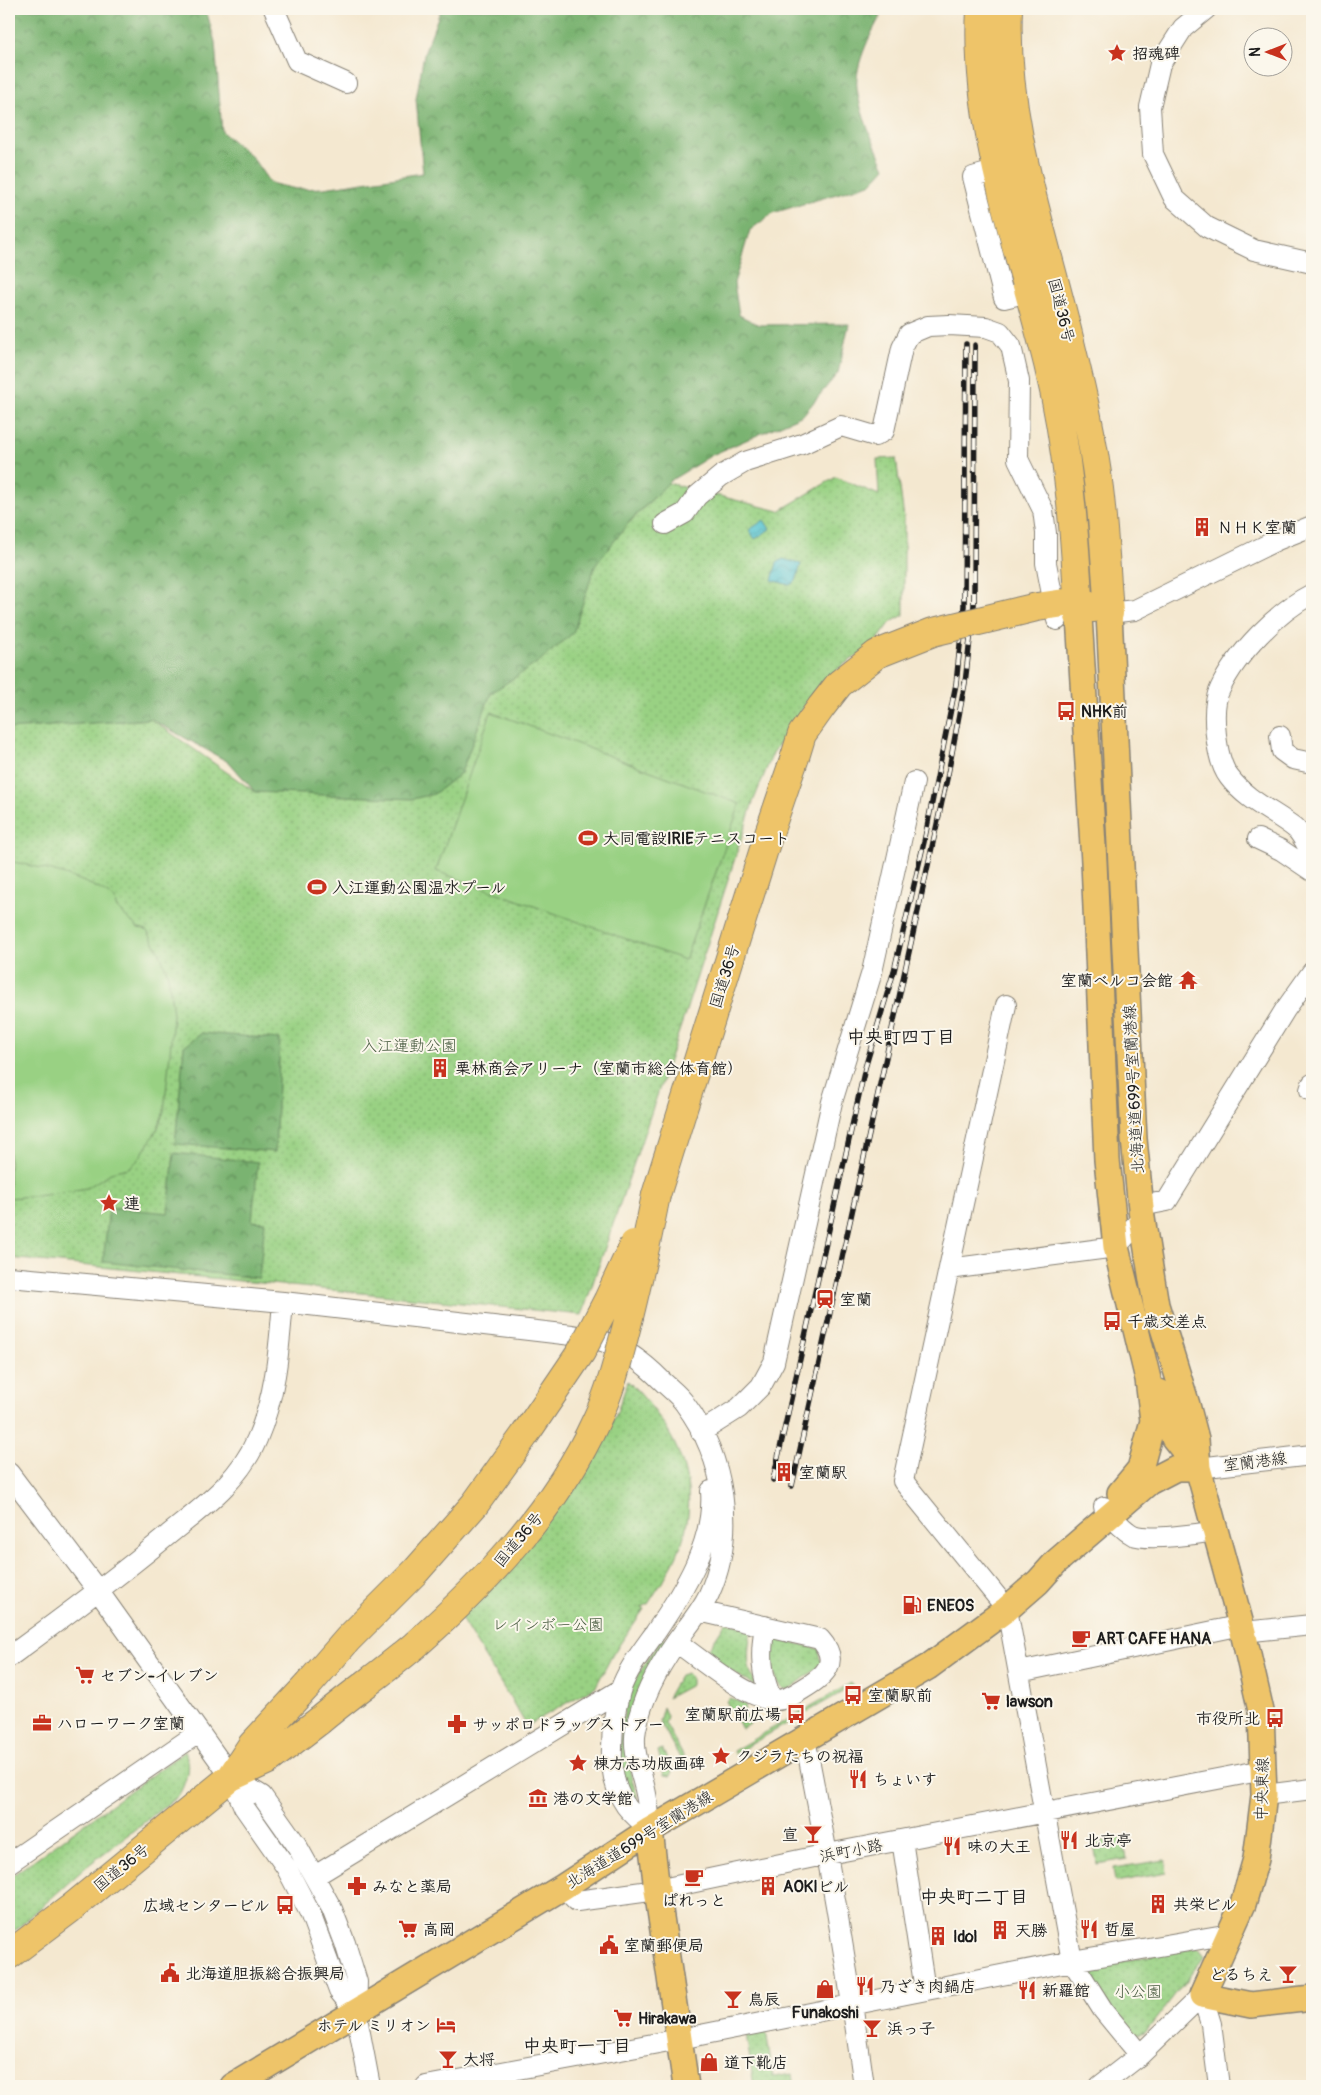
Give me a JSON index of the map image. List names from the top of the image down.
{
  "streets": {
    "highway": ["国道36号"],
    "main road": ["北海道道699号室蘭港線", "中央東線"],
    "street": ["室蘭港線", "浜町小路"]
  },
  "crossings": [
    ["国道36号", "北海道道699号室蘭港線"],
    ["北海道道699号室蘭港線", "室蘭港線"],
    ["北海道道699号室蘭港線", "中央東線"],
    ["北海道道699号室蘭港線", "浜町小路"],
    ["室蘭港線", "中央東線"],
    ["中央東線", "浜町小路"]
  ],
  "districts": ["中央町四丁目", "中央町二丁目", "中央町一丁目"],
  "parks": ["入江運動公園", "レインボー公園", "小公園"],
  "places": {
    "place": [
      "招魂碑",
      "連",
      "クジラたちの祝福",
      "棟方志功版画碑"
    ],
    "building": [
      "ＮＨＫ室蘭",
      "栗林商会アリーナ（室蘭市総合体育館）",
      "室蘭駅",
      "AOKIビル",
      "共栄ビル",
      "天勝",
      "Idol"
    ],
    "bus stop": [
      "NHK前",
      "千歳交差点",
      "室蘭駅前",
      "室蘭駅前広場",
      "市役所北",
      "広域センタービル"
    ],
    "sports": ["大同電設IRIEテニスコート", "入江運動公園温水プール"],
    "temple": ["室蘭ベルコ会館"],
    "station": ["室蘭"],
    "fuel station": ["ENEOS"],
    "cafe": ["ART CAFE HANA", "ぱれっと"],
    "supermarket": [
      "セブン-イレブン",
      "lawson",
      "高岡",
      "Hirakawa"
    ],
    "office": ["ハローワーク室蘭"],
    "pharmacy": ["サッポロドラッグストアー", "みなと薬局"],
    "restaurant": [
      "ちょいす",
      "北京亭",
      "味の大王",
      "哲屋",
      "乃ざき肉鍋店",
      "新羅館"
    ],
    "museum": ["港の文学館"],
    "bar": [
      "宣",
      "どるちえ",
      "鳥辰",
      "浜っ子",
      "大将"
    ],
    "public building": ["室蘭郵便局", "北海道胆振総合振興局"],
    "shop": ["Funakoshi", "道下靴店"],
    "hotel": ["ホテル ミリオン"]
  },
  "north": "left"
}
